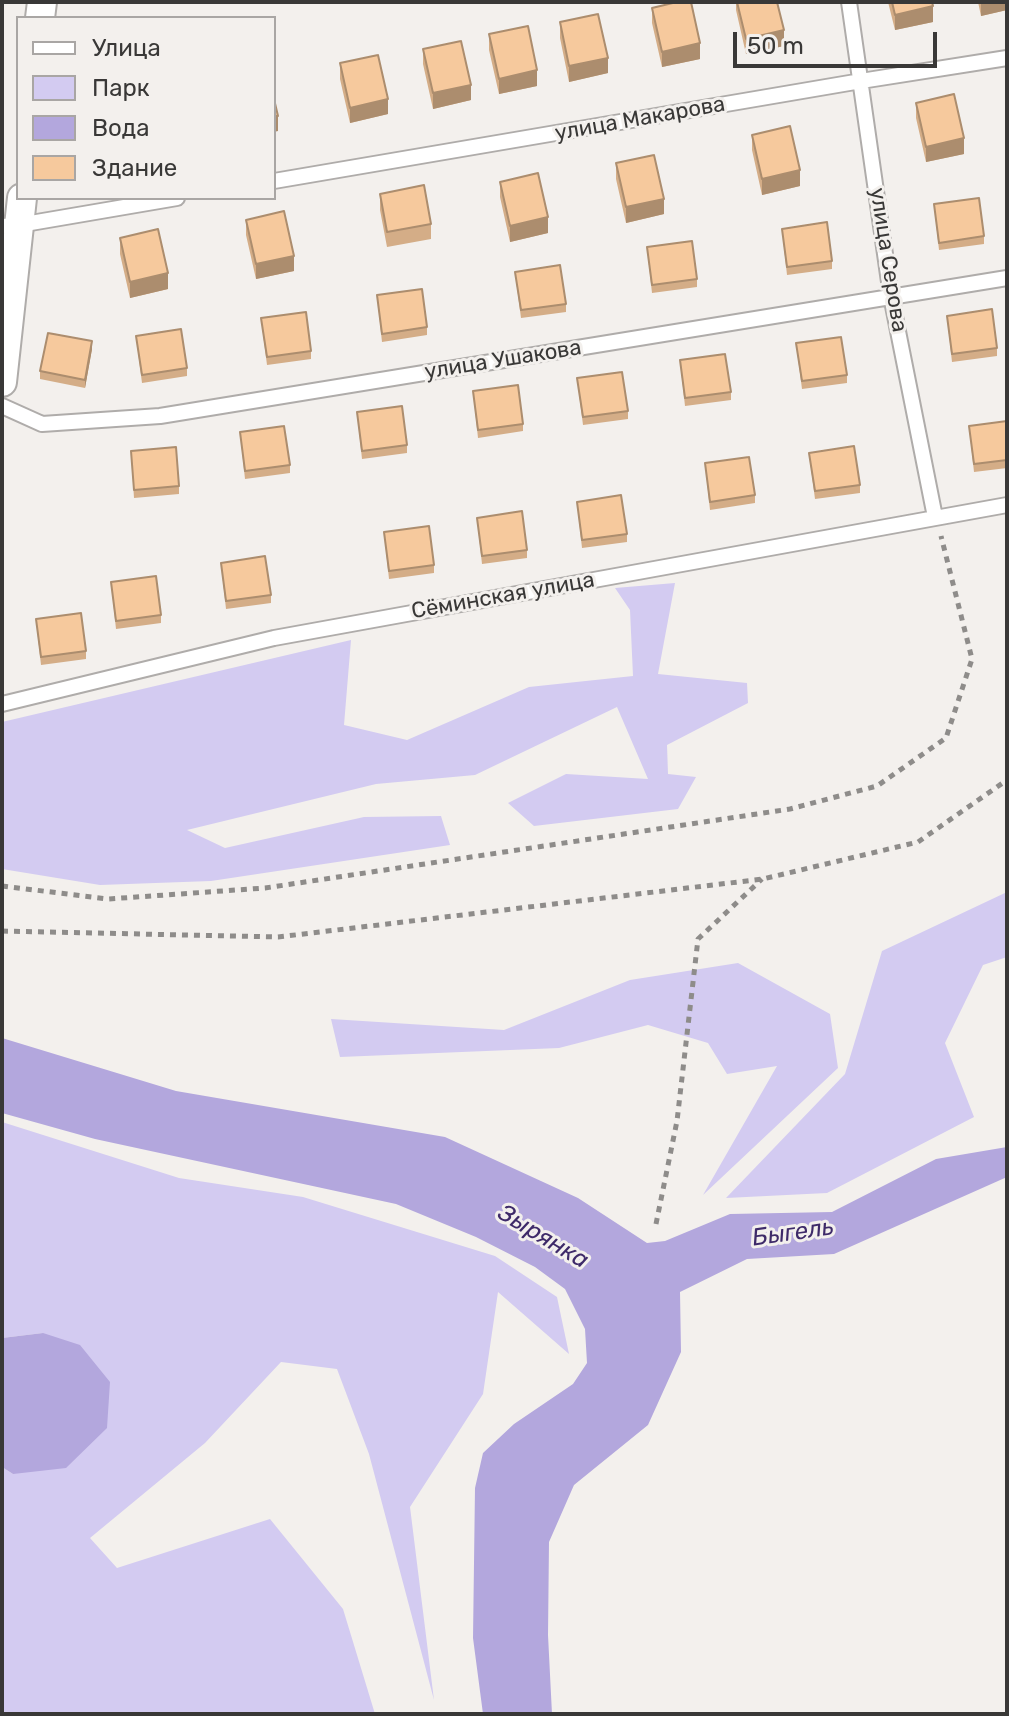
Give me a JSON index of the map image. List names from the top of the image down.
{
  "streets": {
    "lane": [
      "улица Макарова",
      "улица Серова",
      "улица Ушакова",
      "Сёминская улица"
    ]
  },
  "crossings": [
    ["улица Макарова", "улица Серова"],
    ["улица Серова", "улица Ушакова"],
    ["улица Серова", "Сёминская улица"]
  ],
  "water": ["Быгель", "Зырянка"],
  "legend": [
    "Улица",
    "Парк",
    "Вода",
    "Здание"
  ],
  "scale_bar": "50 m"
}
